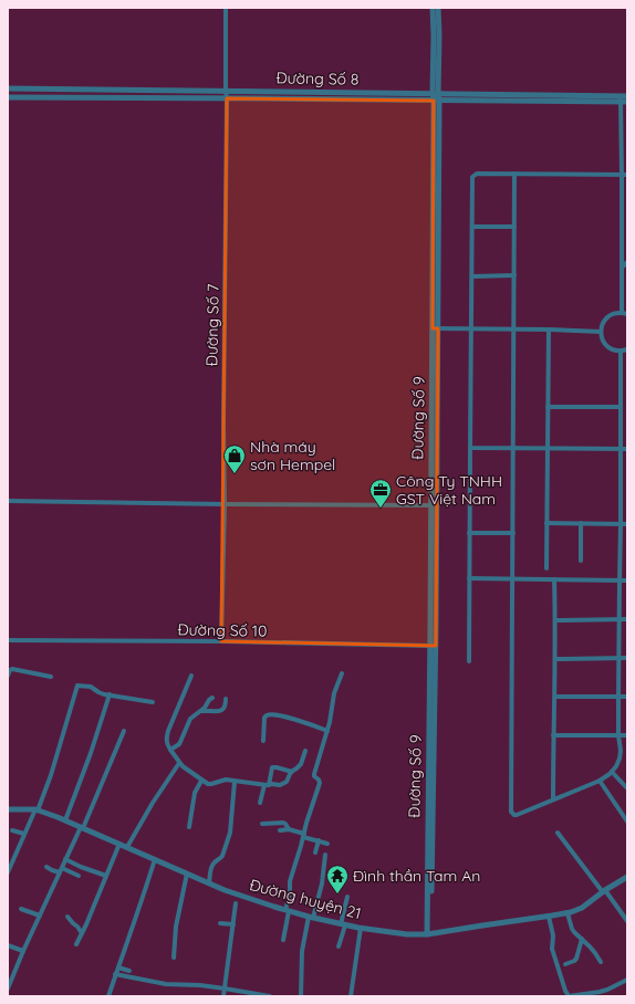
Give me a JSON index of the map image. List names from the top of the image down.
{
  "streets": {
    "street": [
      "Đường Số 8",
      "Đường Số 7",
      "Đường Số 9",
      "Đường Số 10",
      "Đường huyện 21"
    ]
  },
  "crossings": [
    ["Đường Số 8", "Đường Số 7"],
    ["Đường Số 8", "Đường Số 9"],
    ["Đường Số 7", "Đường Số 10"],
    ["Đường Số 9", "Đường Số 10"],
    ["Đường Số 9", "Đường huyện 21"]
  ],
  "places": {
    "shop": ["Nhà máy sơn Hempel"],
    "office": ["Công Ty TNHH GST Việt Nam"],
    "temple": ["Đình thần Tam An"]
  }
}
